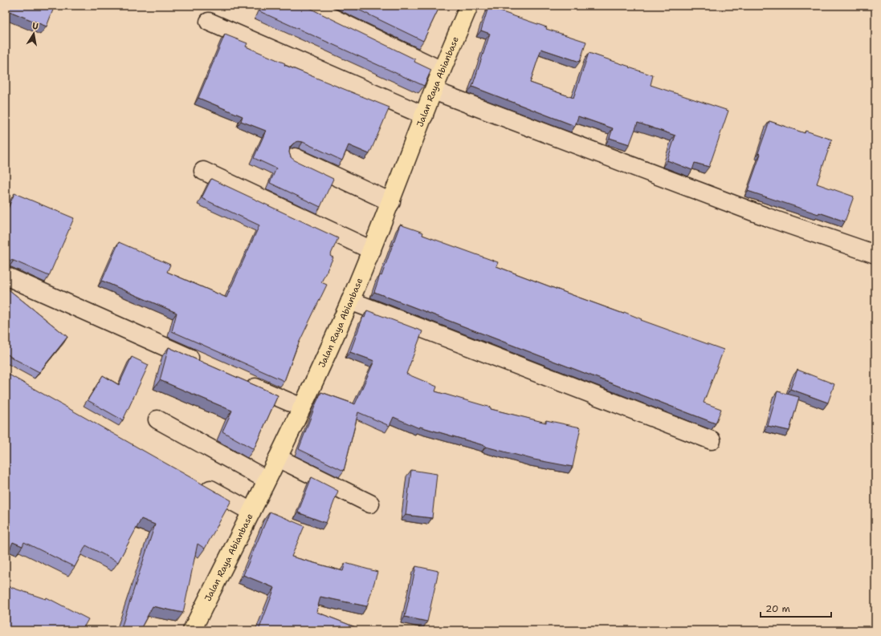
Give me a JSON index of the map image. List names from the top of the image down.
{
  "streets": {
    "main road": ["Jalan Raya Abianbase"]
  },
  "scale_bar": "20 m",
  "north": "top"
}
